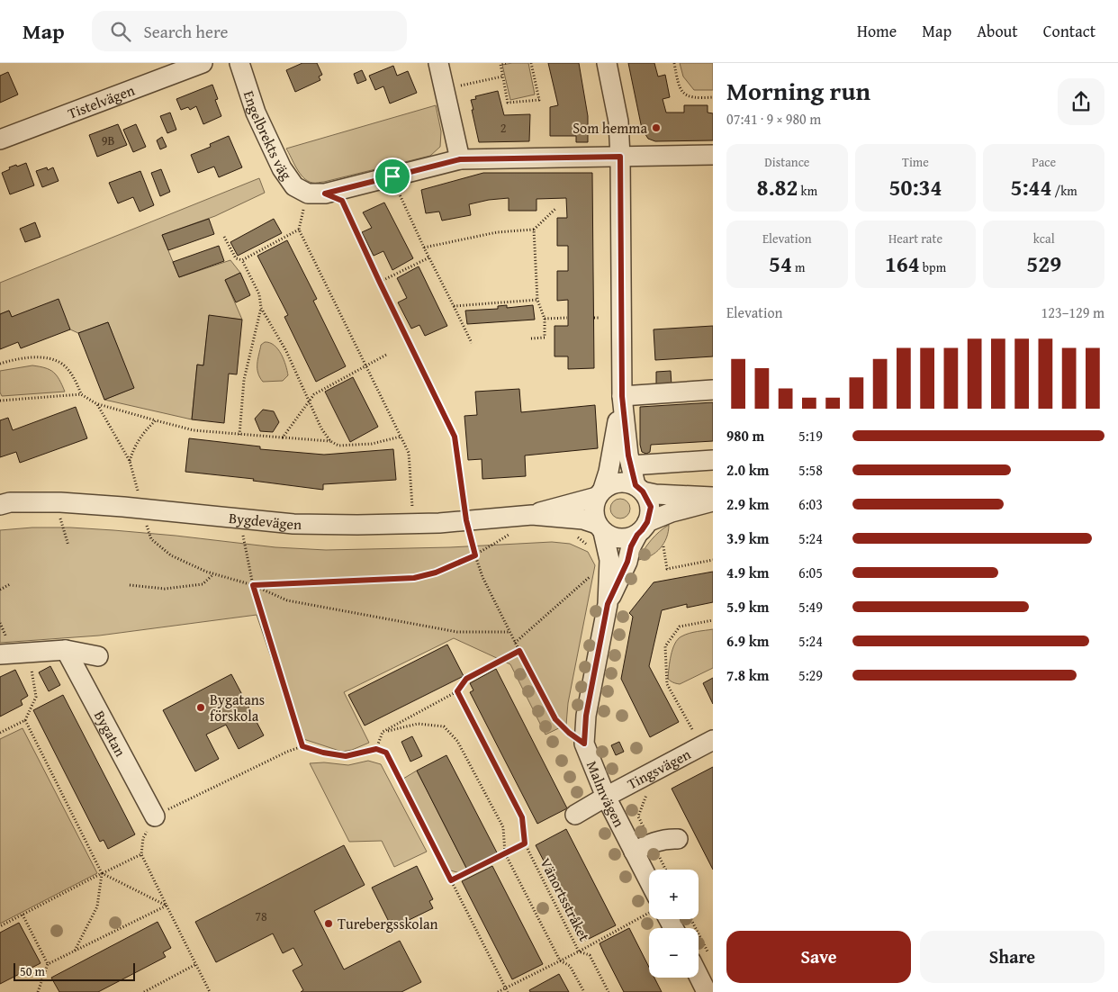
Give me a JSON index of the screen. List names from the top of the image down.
{
  "streets": {
    "street": [
      "Tistelvägen",
      "Engelbrekts väg",
      "Bygdevägen",
      "Bygatan",
      "Tingsvägen",
      "Malmvägen"
    ],
    "path": ["Vänortsstråket"]
  },
  "crossings": [
    ["Bygdevägen", "Malmvägen"],
    ["Tingsvägen", "Malmvägen"]
  ],
  "places": ["Som hemma", "Bygatans förskola", "Turebergsskolan"],
  "house_numbers": ["2", "9B", "78"],
  "scale_bar": "50 m",
  "page": {
    "header": "Map",
    "search": "Search here",
    "nav": [
      "Home",
      "Map",
      "About",
      "Contact"
    ],
    "heading": ["Morning run", "07:41 · 9 × 980 m"],
    "stats": [
      ["Distance", "8.82 km"],
      ["Time", "50:34"],
      ["Pace", "5:44 /km"],
      ["Elevation", "54 m"],
      ["Heart rate", "164 bpm"],
      ["kcal", "529"]
    ],
    "chart": ["Elevation", "123–129 m"],
    "list": [
      {
        "name": "980 m",
        "note": "5:19"
      },
      {
        "name": "2.0 km",
        "note": "5:58"
      },
      {
        "name": "2.9 km",
        "note": "6:03"
      },
      {
        "name": "3.9 km",
        "note": "5:24"
      },
      {
        "name": "4.9 km",
        "note": "6:05"
      },
      {
        "name": "5.9 km",
        "note": "5:49"
      },
      {
        "name": "6.9 km",
        "note": "5:24"
      },
      {
        "name": "7.8 km",
        "note": "5:29"
      }
    ],
    "map_buttons": ["+", "−"],
    "buttons": ["Save", "Share"],
    "scale": "50 m"
  }
}
